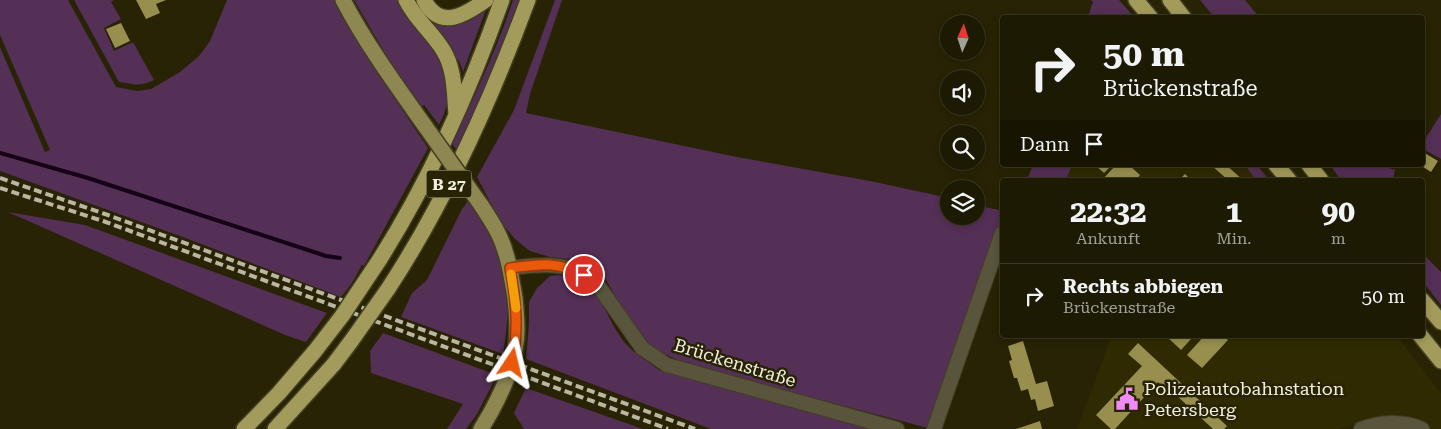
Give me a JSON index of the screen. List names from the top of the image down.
{
  "streets": {
    "highway": ["B 27"],
    "street": ["Brückenstraße"]
  },
  "places": {
    "public building": ["Polizeiautobahnstation Petersberg"]
  },
  "north": "top",
  "page": {
    "turn": ["50 m", "Brückenstraße"],
    "then": "Dann",
    "eta": [
      "22:32",
      "Ankunft",
      "1",
      "Min.",
      "90",
      "m"
    ],
    "list": [
      {
        "name": "Rechts abbiegen",
        "note": "Brückenstraße",
        "value": "50 m"
      }
    ]
  }
}
